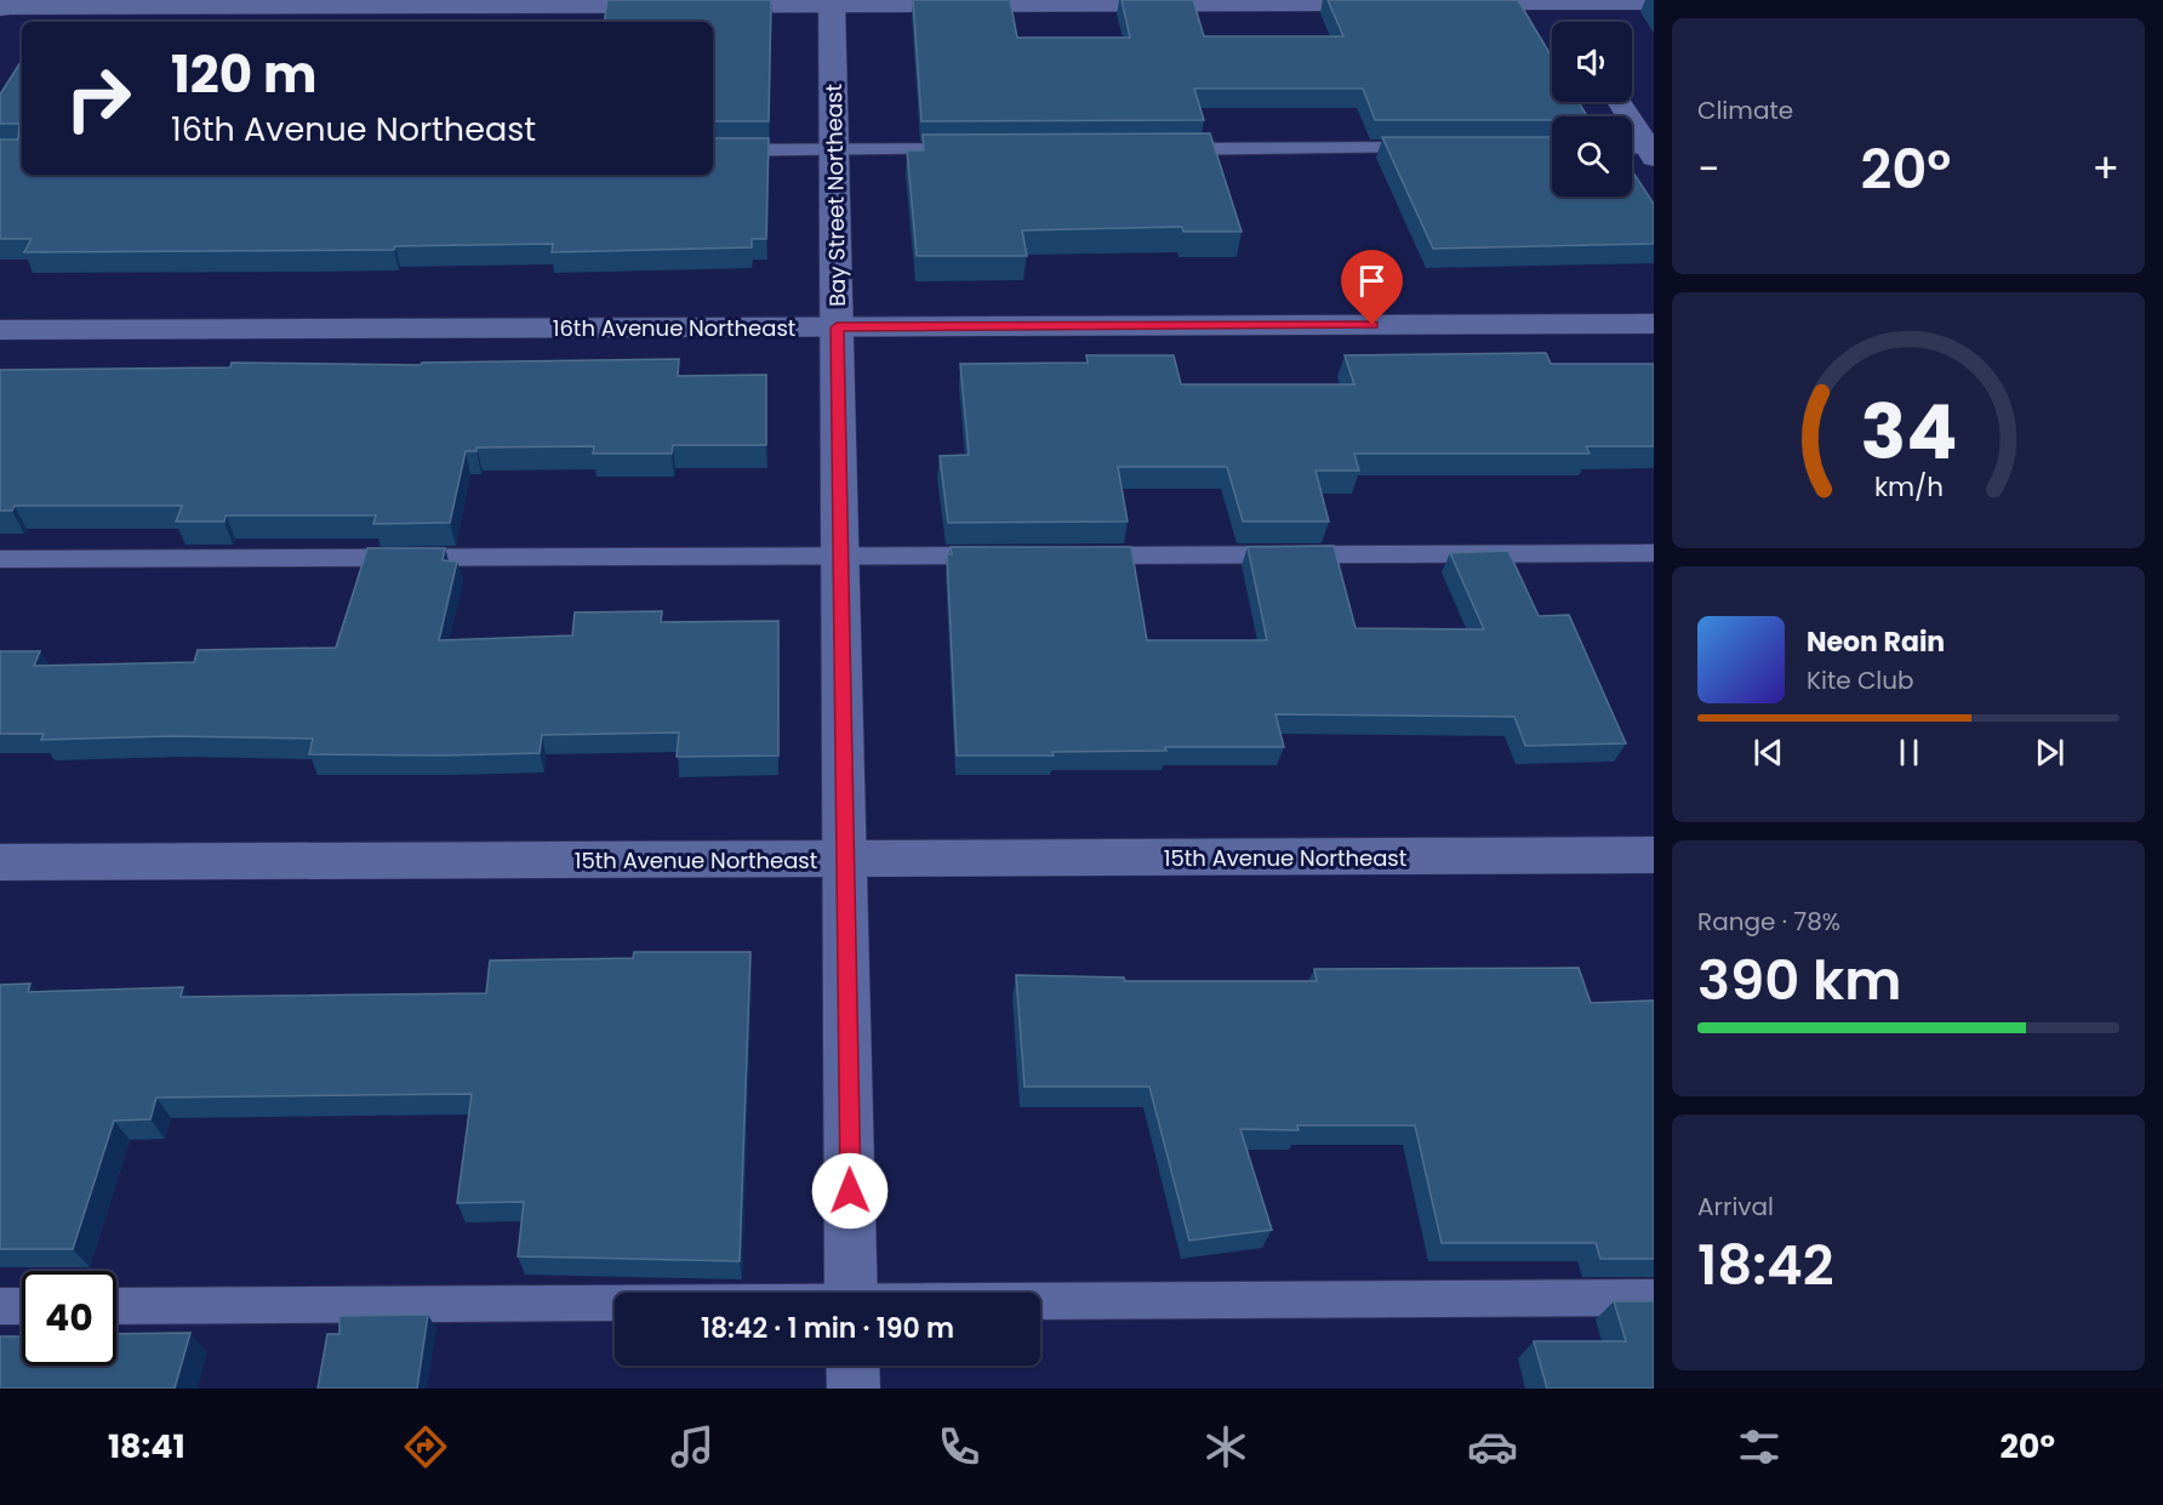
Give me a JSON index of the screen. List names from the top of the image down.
{
  "streets": {
    "street": ["Bay Street Northeast", "16th Avenue Northeast", "15th Avenue Northeast"]
  },
  "crossings": [
    ["Bay Street Northeast", "16th Avenue Northeast"],
    ["Bay Street Northeast", "15th Avenue Northeast"]
  ],
  "page": {
    "tile": [
      "Climate",
      ["Range · 78%", "390 km"],
      ["Arrival", "18:42"]
    ],
    "turn": ["120 m", "16th Avenue Northeast"],
    "heat": ["−", "20°", "+"],
    "song": ["Neon Rain", "Kite Club"],
    "limit": "40",
    "trip": "18:42 · 1 min · 190 m",
    "tabs": ["18:41", "20°"],
    "gauge": ["34", "km/h"]
  }
}
